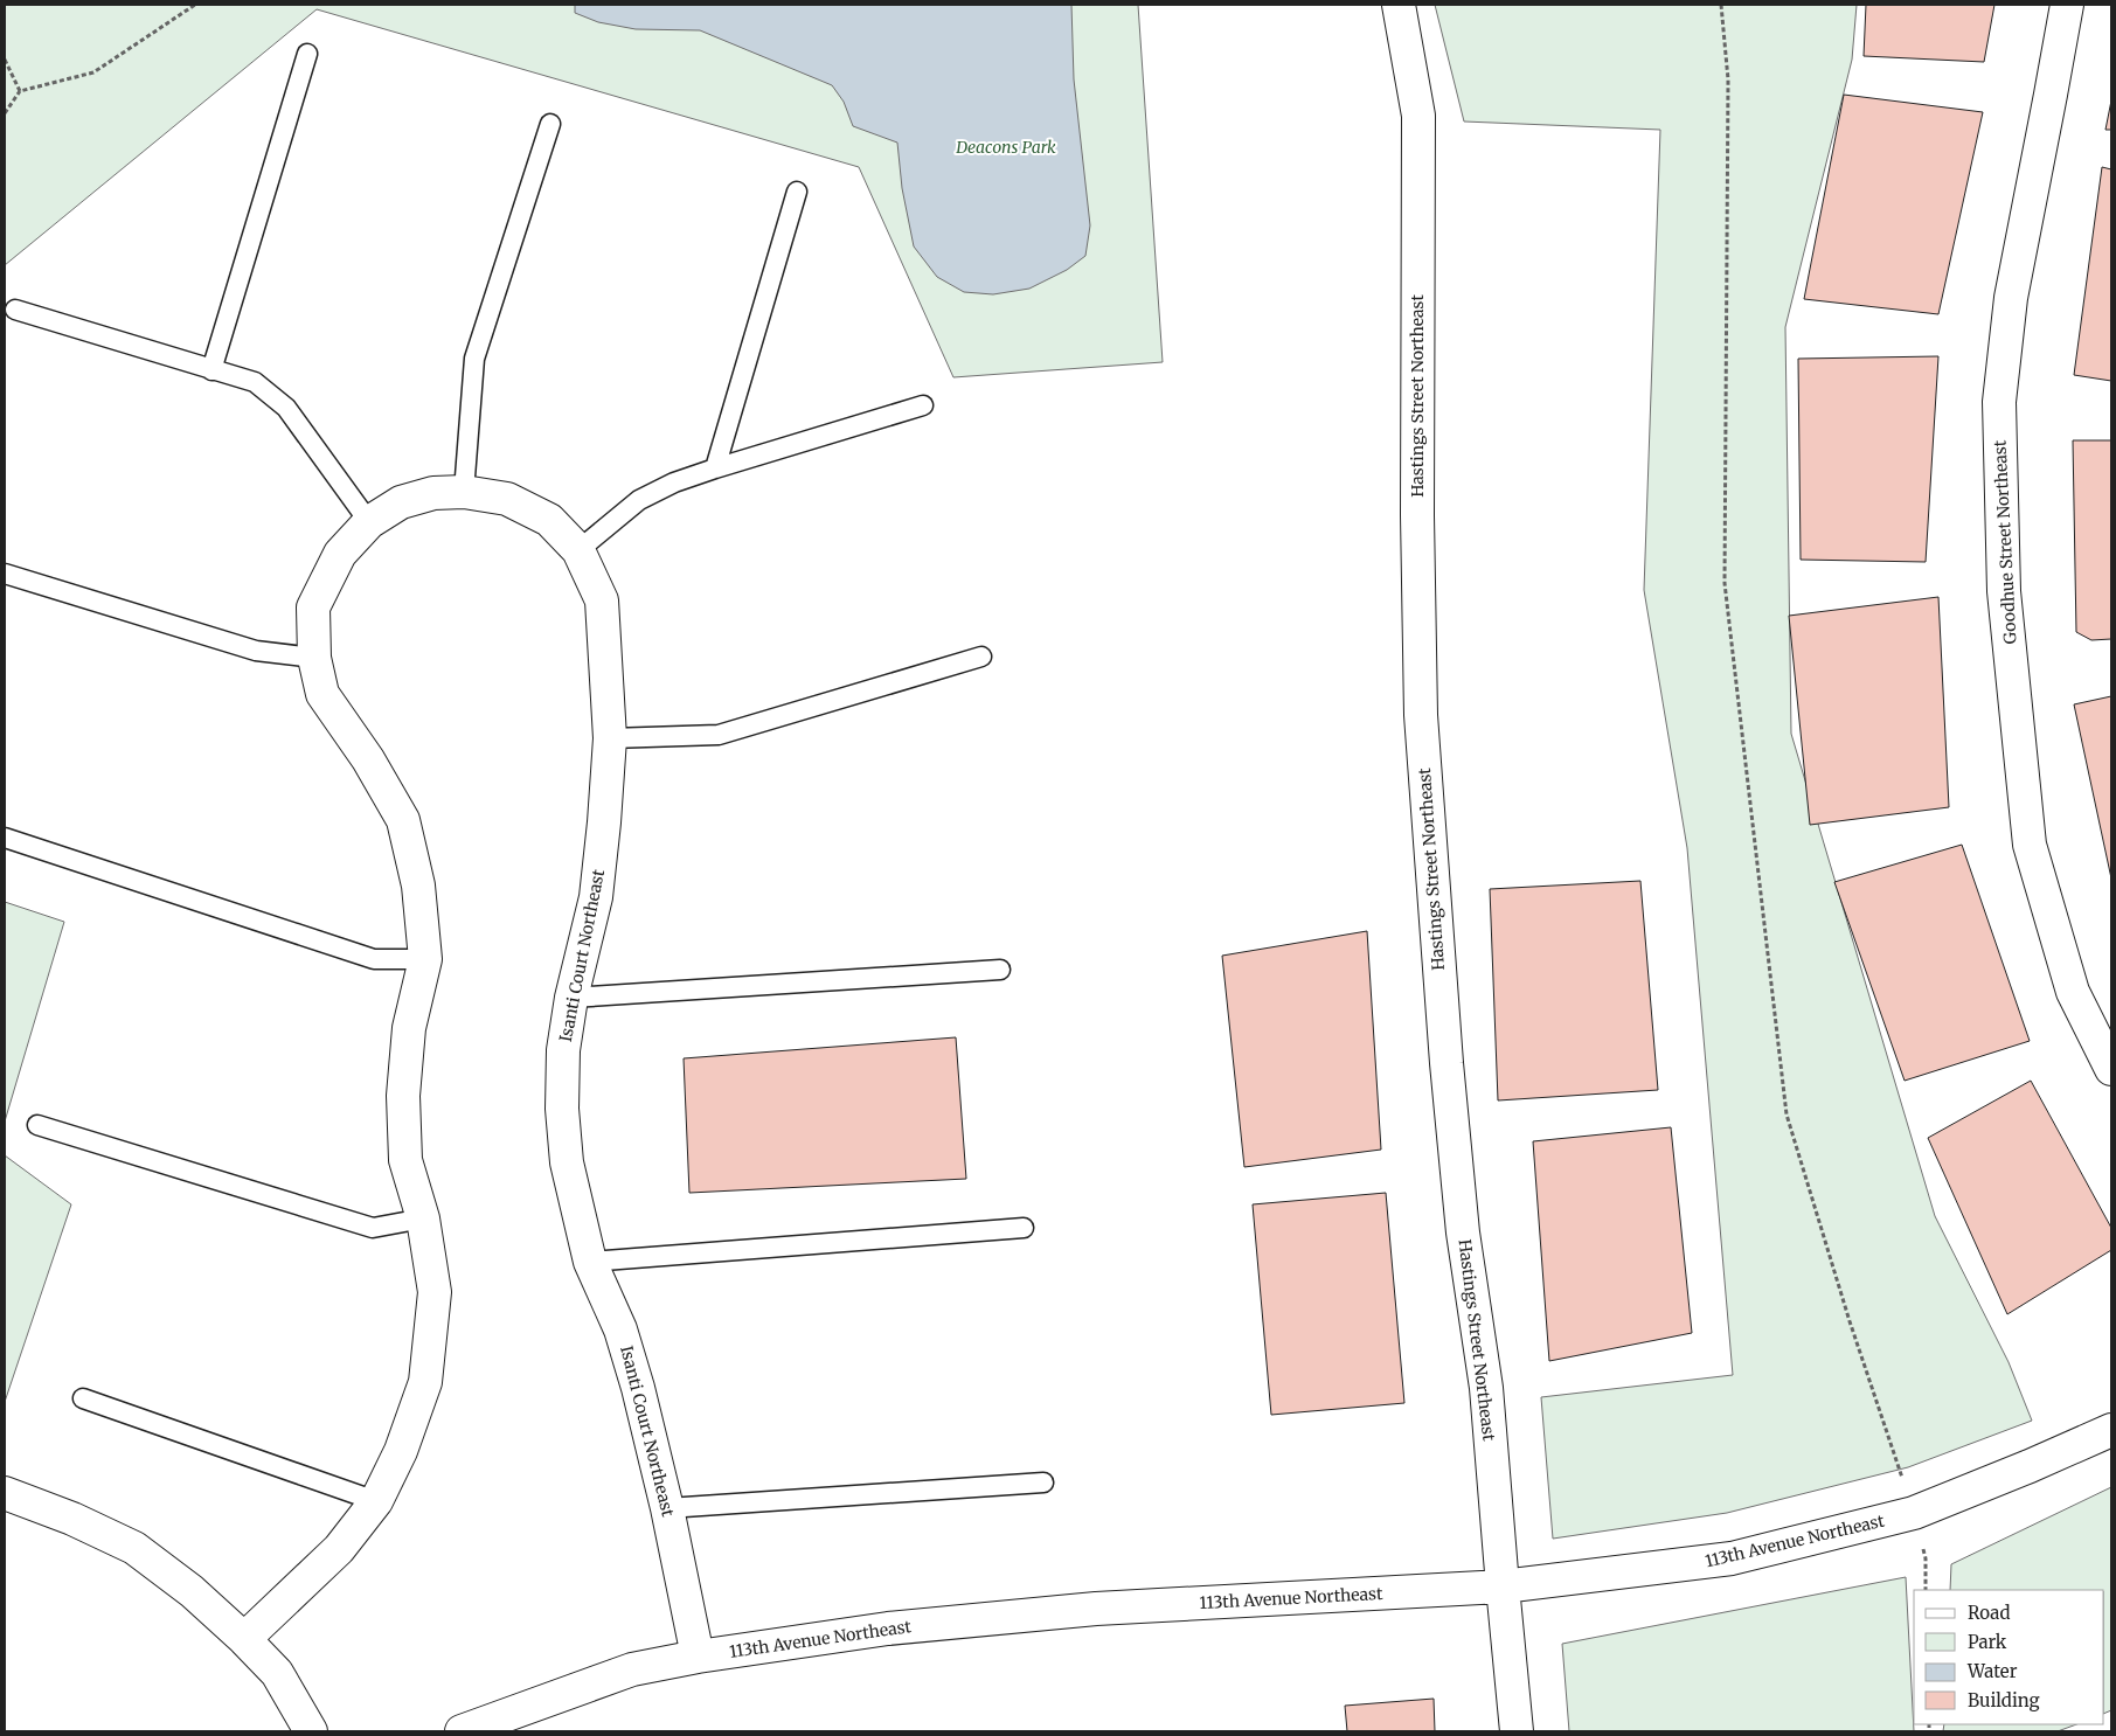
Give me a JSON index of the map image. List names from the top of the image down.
{
  "streets": {
    "street": [
      "Hastings Street Northeast",
      "Goodhue Street Northeast",
      "Isanti Court Northeast",
      "113th Avenue Northeast"
    ]
  },
  "crossings": [
    ["Hastings Street Northeast", "113th Avenue Northeast"],
    ["Isanti Court Northeast", "113th Avenue Northeast"]
  ],
  "parks": ["Deacons Park"],
  "legend": [
    "Road",
    "Park",
    "Water",
    "Building"
  ]
}
